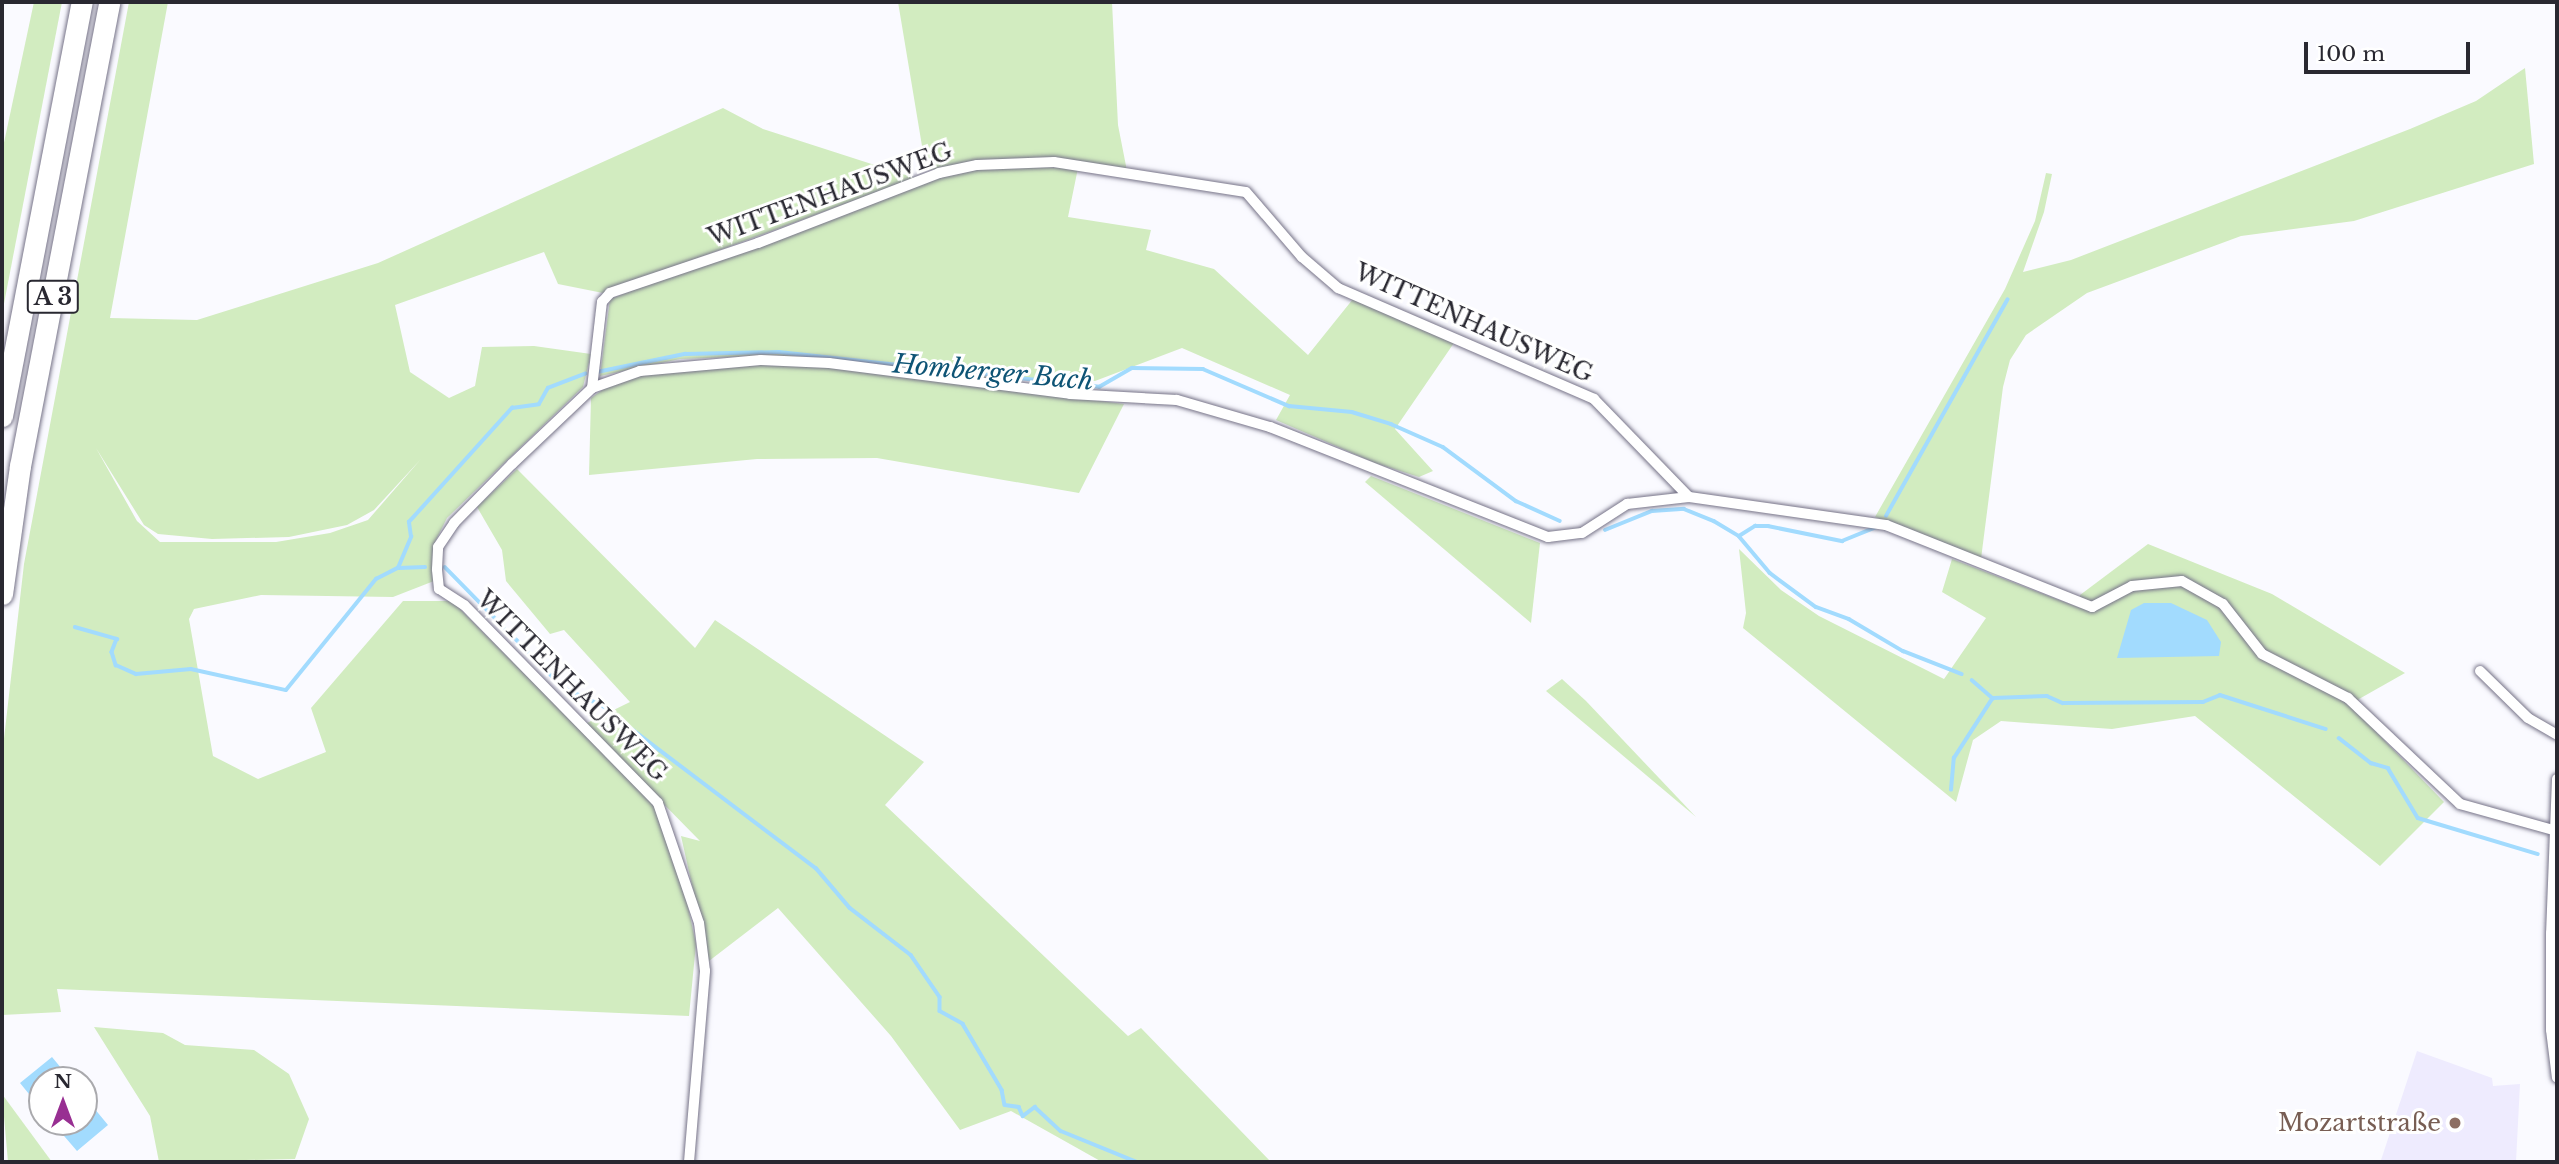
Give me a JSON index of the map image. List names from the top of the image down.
{
  "streets": {
    "highway": ["A 3"],
    "street": ["WITTENHAUSWEG"]
  },
  "water": ["Homberger Bach"],
  "places": ["Mozartstraße"],
  "scale_bar": "100 m",
  "north": "top"
}
